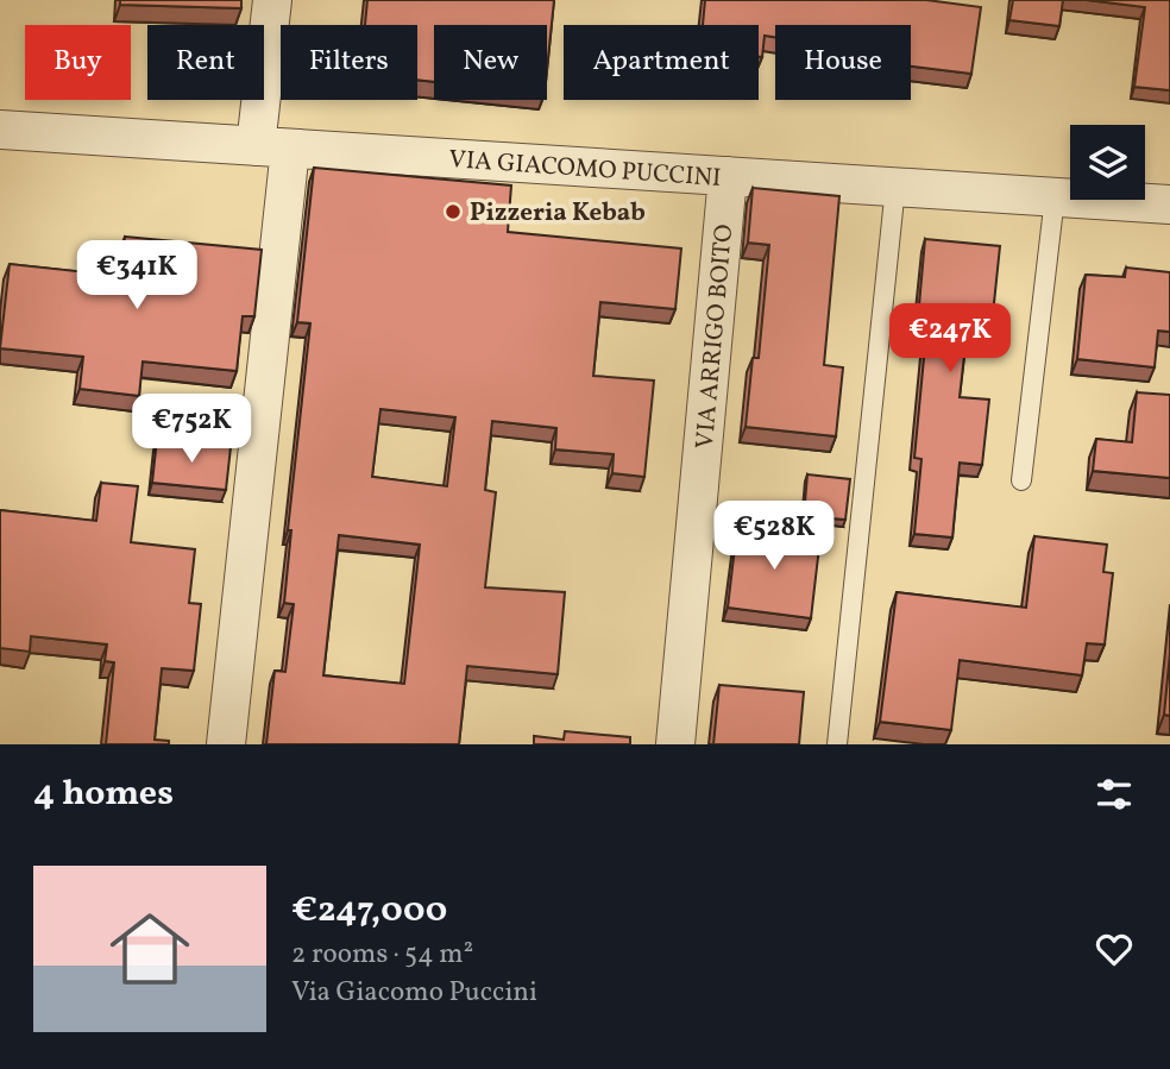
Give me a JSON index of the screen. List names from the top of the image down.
{
  "streets": {
    "street": ["VIA GIACOMO PUCCINI", "VIA ARRIGO BOITO"]
  },
  "crossings": [
    ["VIA GIACOMO PUCCINI", "VIA ARRIGO BOITO"]
  ],
  "places": ["Pizzeria Kebab"],
  "page": {
    "chip": [
      "Buy",
      "Rent",
      "Filters",
      "New",
      "Apartment",
      "House"
    ],
    "price": [
      "€341K",
      "€247K",
      "€752K",
      "€528K"
    ],
    "heading": "4 homes",
    "list": [
      {
        "name": "€247,000",
        "note": "2 rooms · 54 m² · Via Giacomo Puccini"
      }
    ]
  }
}
